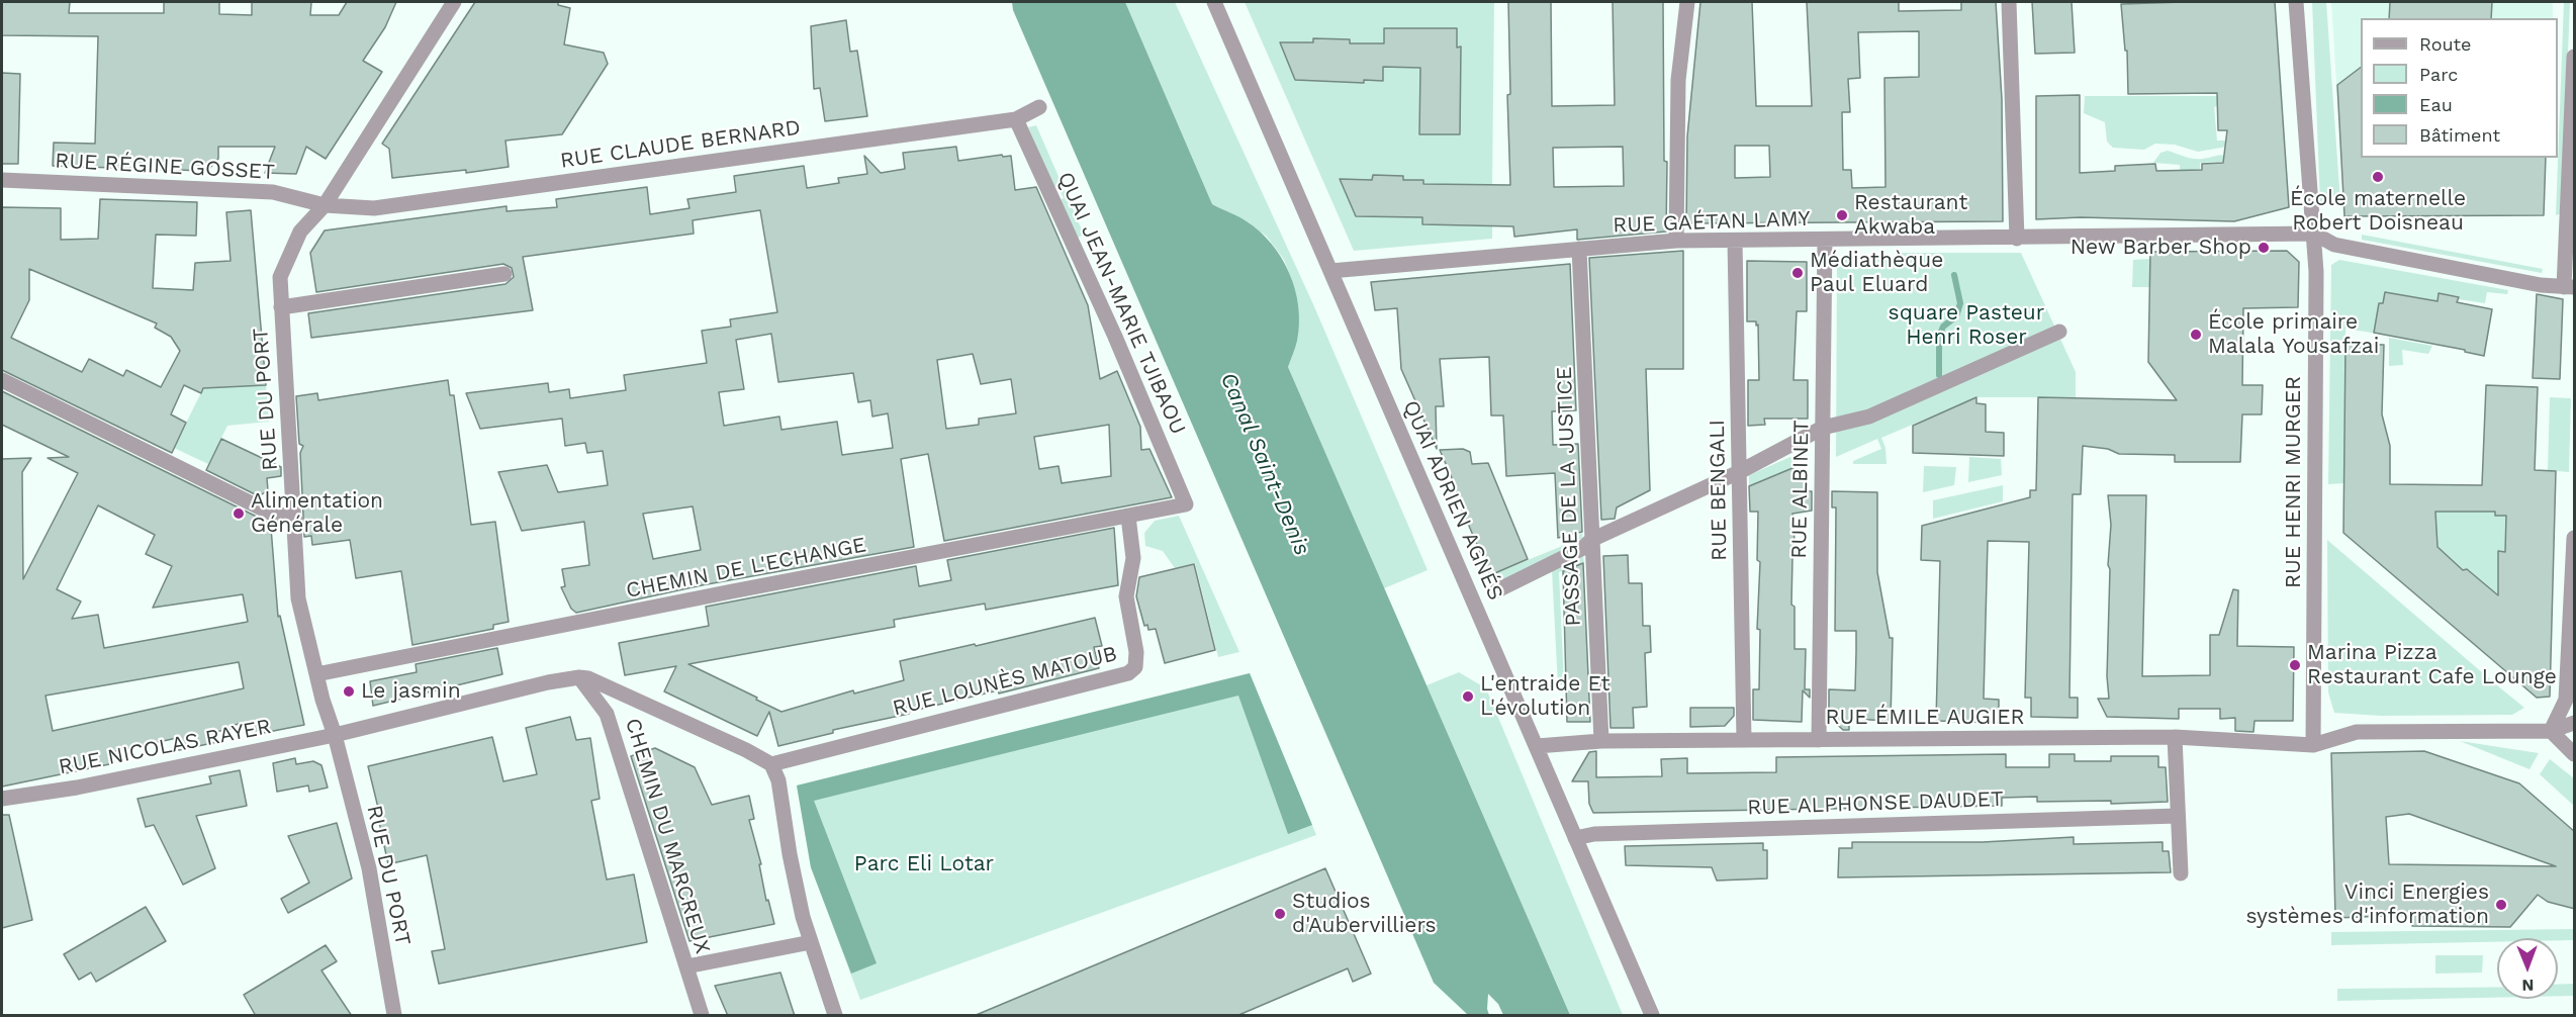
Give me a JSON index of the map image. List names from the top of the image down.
{
  "streets": {
    "street": [
      "RUE CLAUDE BERNARD",
      "RUE RÉGINE GOSSET",
      "RUE GAÉTAN LAMY",
      "QUAI JEAN-MARIE TJIBAOU",
      "RUE DU PORT",
      "RUE HENRI MURGER",
      "RUE ALBINET",
      "RUE BENGALI",
      "PASSAGE DE LA JUSTICE",
      "QUAI ADRIEN AGNÉS",
      "CHEMIN DE L'ECHANGE",
      "RUE LOUNÈS MATOUB",
      "RUE ÉMILE AUGIER",
      "RUE NICOLAS RAYER",
      "RUE ALPHONSE DAUDET",
      "CHEMIN DU MARCREUX"
    ]
  },
  "crossings": [
    ["RUE CLAUDE BERNARD", "RUE RÉGINE GOSSET"],
    ["RUE CLAUDE BERNARD", "QUAI JEAN-MARIE TJIBAOU"],
    ["RUE CLAUDE BERNARD", "RUE DU PORT"],
    ["RUE RÉGINE GOSSET", "RUE DU PORT"],
    ["RUE GAÉTAN LAMY", "RUE HENRI MURGER"],
    ["RUE GAÉTAN LAMY", "RUE ALBINET"],
    ["RUE GAÉTAN LAMY", "RUE BENGALI"],
    ["RUE GAÉTAN LAMY", "PASSAGE DE LA JUSTICE"],
    ["RUE GAÉTAN LAMY", "QUAI ADRIEN AGNÉS"],
    ["QUAI JEAN-MARIE TJIBAOU", "CHEMIN DE L'ECHANGE"],
    ["RUE DU PORT", "CHEMIN DE L'ECHANGE"],
    ["RUE DU PORT", "RUE NICOLAS RAYER"],
    ["RUE HENRI MURGER", "RUE ÉMILE AUGIER"],
    ["RUE ALBINET", "RUE ÉMILE AUGIER"],
    ["RUE BENGALI", "RUE ÉMILE AUGIER"],
    ["PASSAGE DE LA JUSTICE", "RUE ÉMILE AUGIER"],
    ["QUAI ADRIEN AGNÉS", "RUE ÉMILE AUGIER"],
    ["QUAI ADRIEN AGNÉS", "RUE ALPHONSE DAUDET"],
    ["CHEMIN DE L'ECHANGE", "RUE LOUNÈS MATOUB"],
    ["RUE NICOLAS RAYER", "CHEMIN DU MARCREUX"]
  ],
  "water": ["Canal Saint-Denis"],
  "parks": ["square Pasteur Henri Roser", "Parc Eli Lotar"],
  "places": [
    "École maternelle Robert Doisneau",
    "Restaurant Akwaba",
    "New Barber Shop",
    "Médiathèque Paul Eluard",
    "École primaire Malala Yousafzai",
    "Alimentation Générale",
    "Marina Pizza Restaurant Cafe Lounge",
    "Le jasmin",
    "L'entraide Et L'évolution",
    "Vinci Energies systèmes d'information",
    "Studios d'Aubervilliers"
  ],
  "legend": [
    "Route",
    "Parc",
    "Eau",
    "Bâtiment"
  ],
  "north": "bottom"
}
